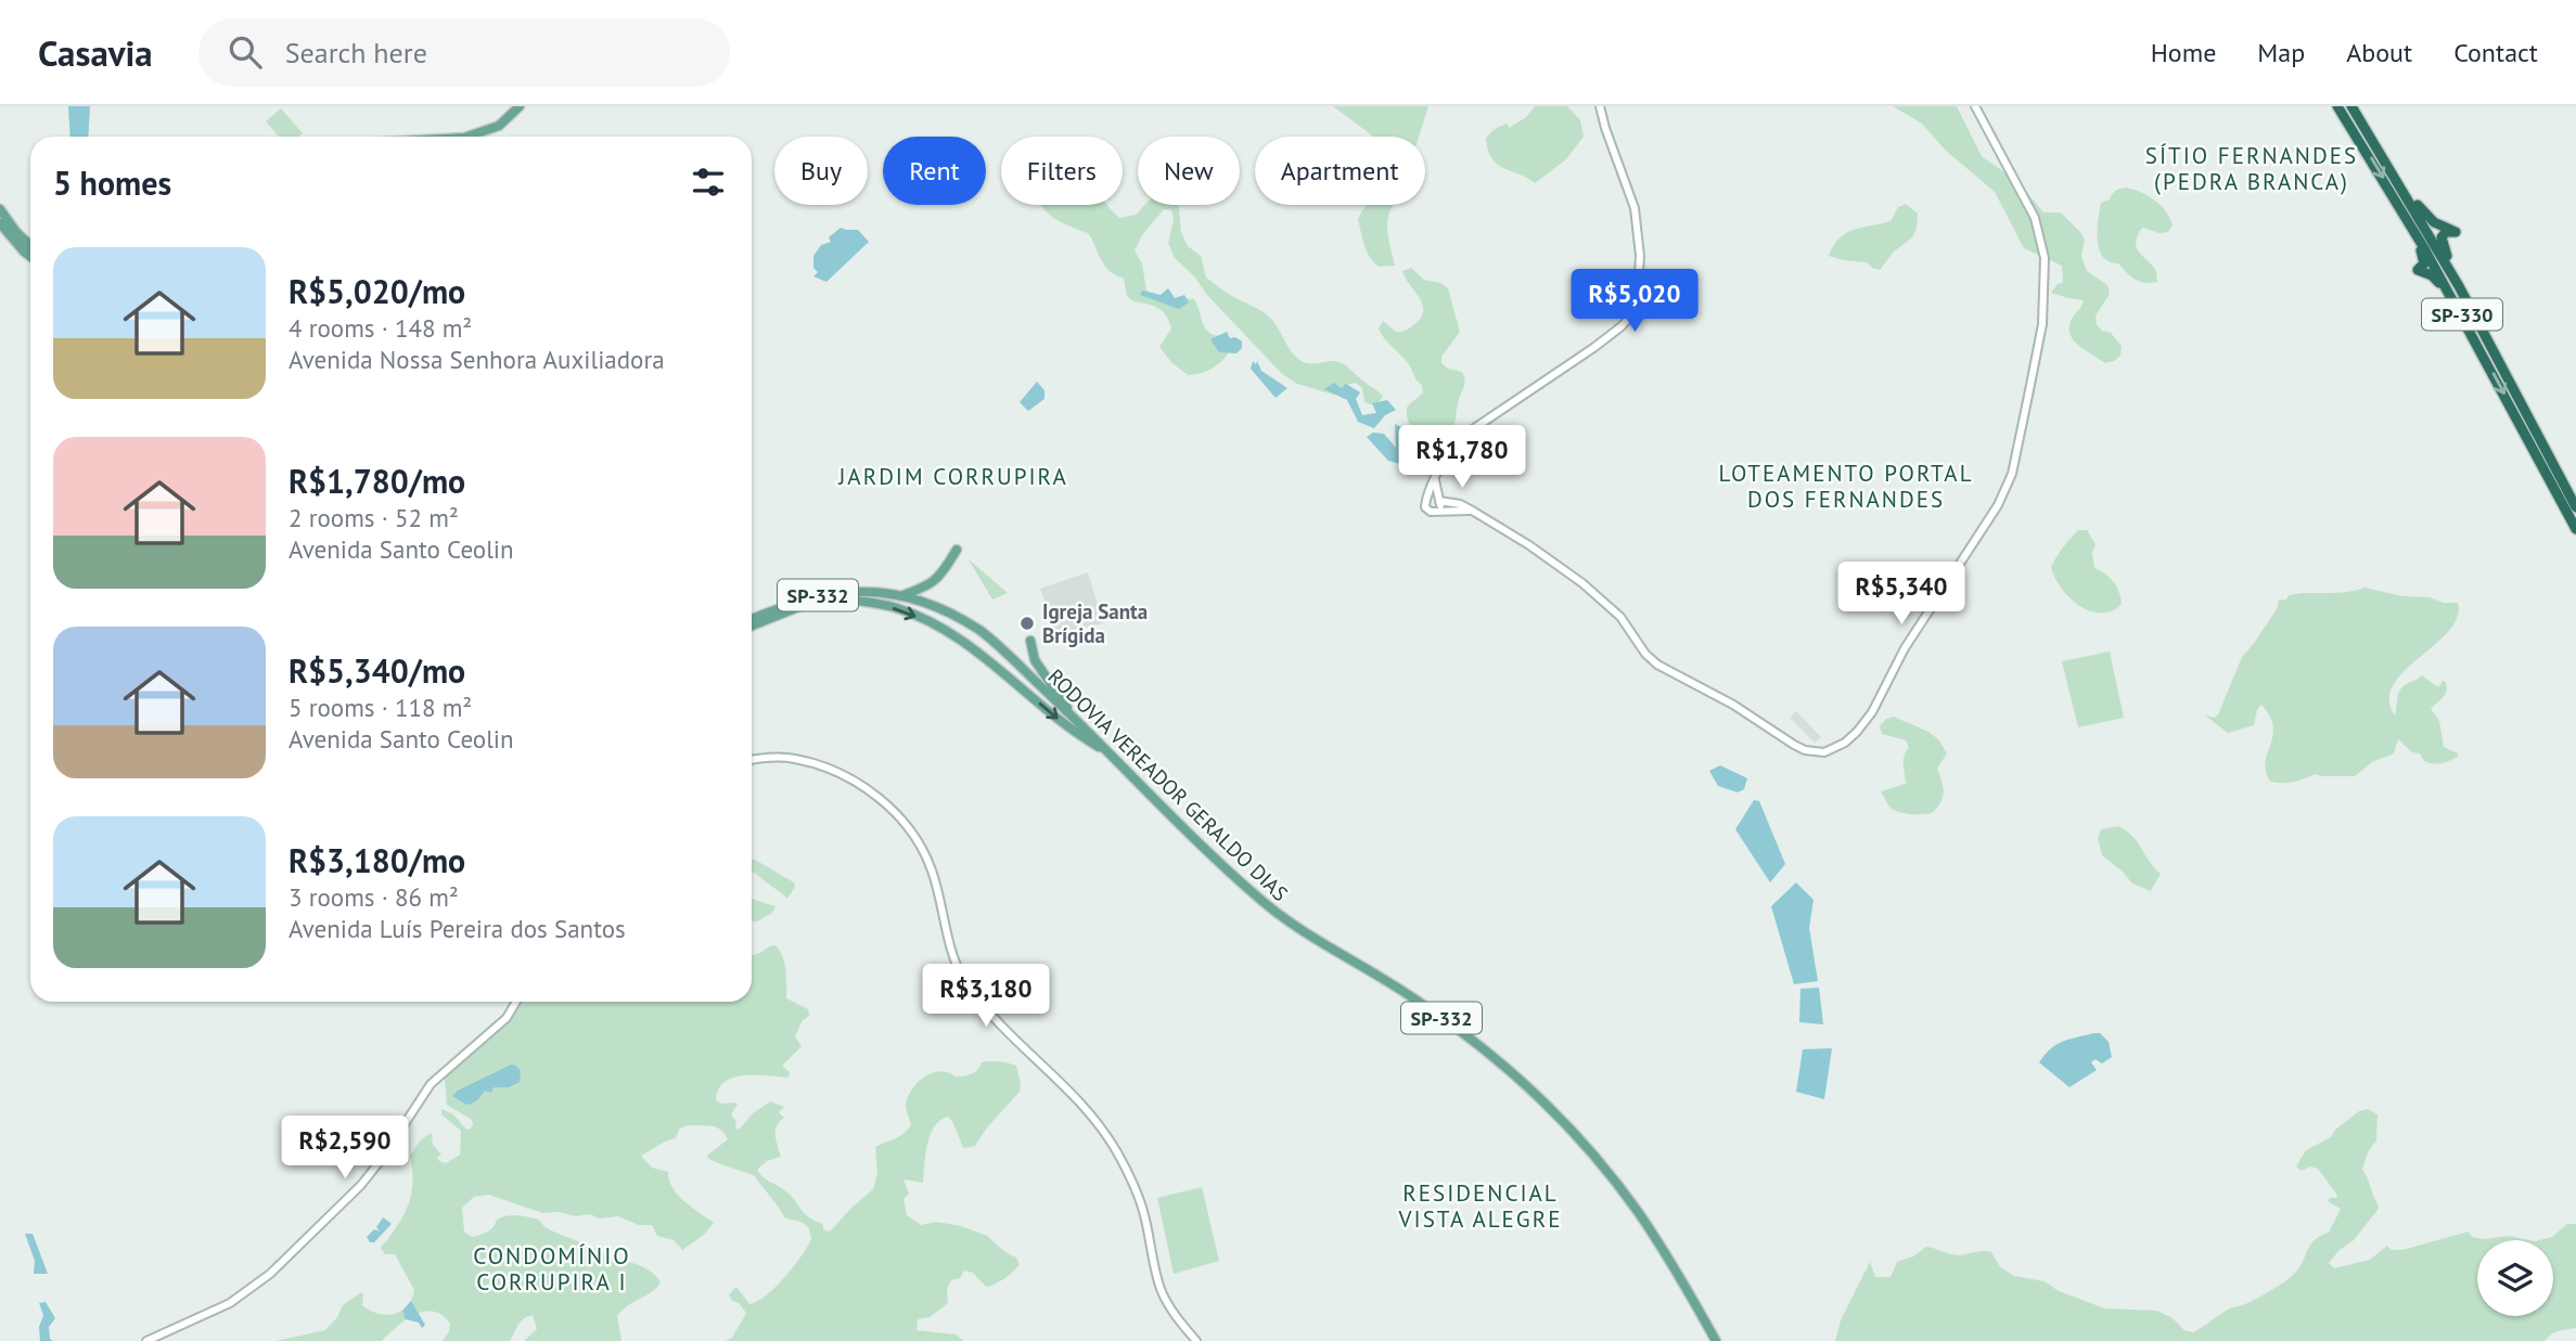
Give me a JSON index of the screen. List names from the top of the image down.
{
  "streets": {
    "highway": ["SP-330"],
    "main road": ["SP-332", "RODOVIA VEREADOR GERALDO DIAS"]
  },
  "districts": [
    "SÍTIO FERNANDES (PEDRA BRANCA)",
    "LOTEAMENTO PORTAL DOS FERNANDES",
    "JARDIM CORRUPIRA",
    "RESIDENCIAL VISTA ALEGRE",
    "CONDOMÍNIO CORRUPIRA I"
  ],
  "places": ["Igreja Santa Brígida"],
  "page": {
    "header": "Casavia",
    "search": "Search here",
    "nav": [
      "Home",
      "Map",
      "About",
      "Contact"
    ],
    "chip": [
      "Buy",
      "Rent",
      "Filters",
      "New",
      "Apartment"
    ],
    "heading": "5 homes",
    "list": [
      {
        "name": "R$5,020/mo",
        "note": "4 rooms · 148 m² · Avenida Nossa Senhora Auxiliadora"
      },
      {
        "name": "R$1,780/mo",
        "note": "2 rooms · 52 m² · Avenida Santo Ceolin"
      },
      {
        "name": "R$5,340/mo",
        "note": "5 rooms · 118 m² · Avenida Santo Ceolin"
      },
      {
        "name": "R$3,180/mo",
        "note": "3 rooms · 86 m² · Avenida Luís Pereira dos Santos"
      }
    ],
    "price": [
      "R$5,020",
      "R$1,780",
      "R$5,340",
      "R$3,180",
      "R$2,590"
    ]
  }
}
